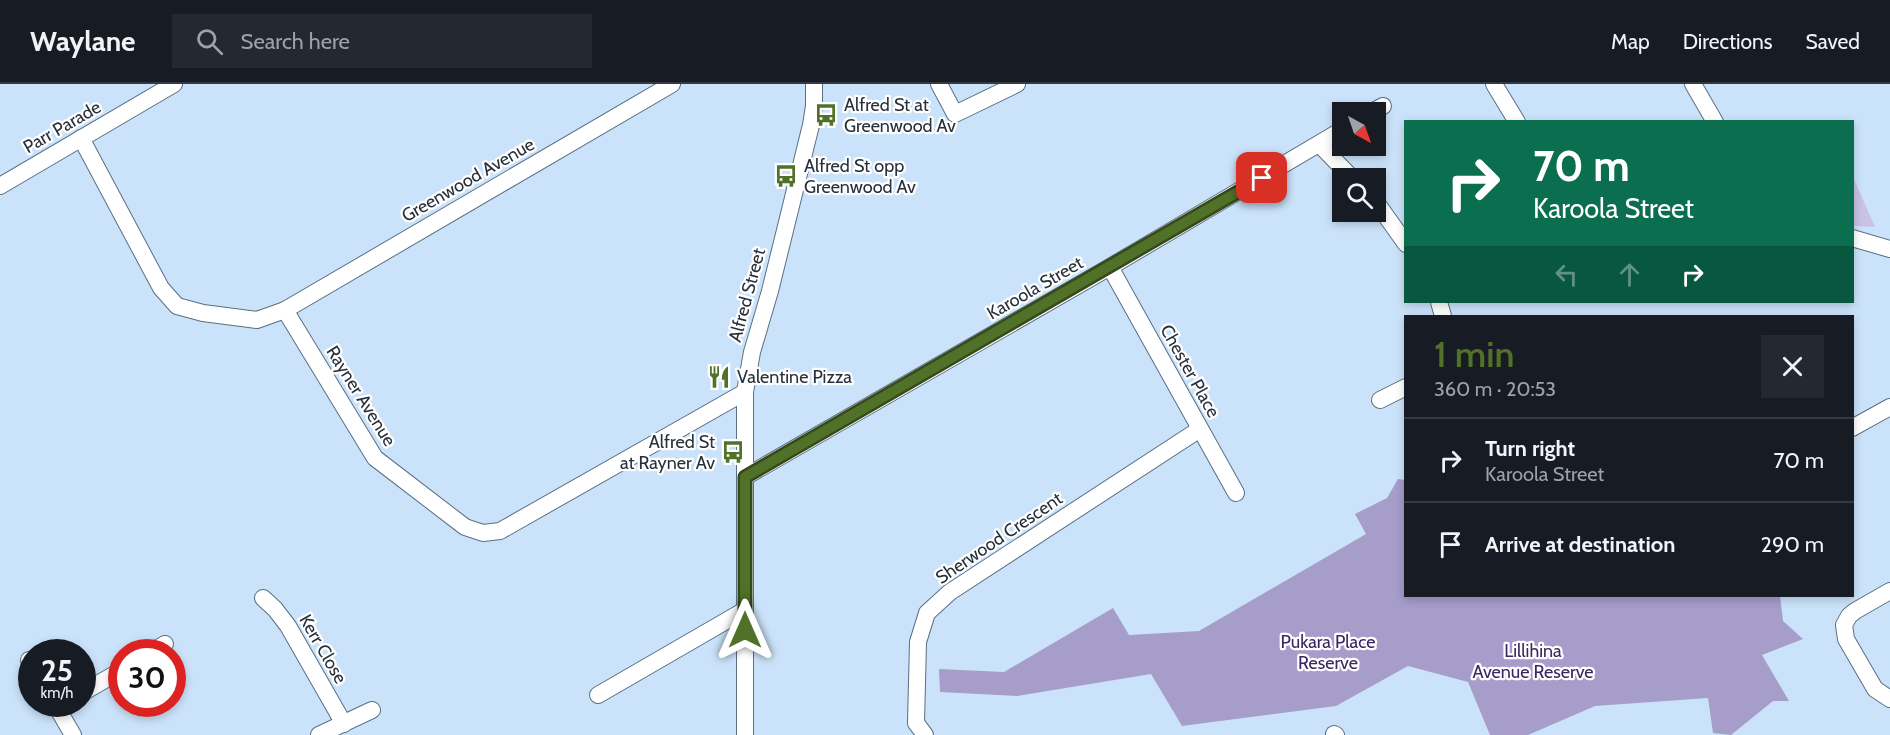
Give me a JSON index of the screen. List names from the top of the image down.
{
  "streets": {
    "street": [
      "Parr Parade",
      "Greenwood Avenue",
      "Karoola Street",
      "Alfred Street",
      "Chester Place",
      "Rayner Avenue",
      "Sherwood Crescent",
      "Kerr Close"
    ]
  },
  "crossings": [
    ["Greenwood Avenue", "Rayner Avenue"],
    ["Karoola Street", "Alfred Street"],
    ["Karoola Street", "Chester Place"],
    ["Alfred Street", "Rayner Avenue"],
    ["Chester Place", "Sherwood Crescent"]
  ],
  "parks": ["Pukara Place Reserve", "Lillihina Avenue Reserve"],
  "places": {
    "bus stop": ["Alfred St at Greenwood Av", "Alfred St opp Greenwood Av", "Alfred St at Rayner Av"],
    "restaurant": ["Valentine Pizza"]
  },
  "north": "bottom right",
  "page": {
    "header": "Waylane",
    "search": "Search here",
    "nav": ["Map", "Directions", "Saved"],
    "turn": ["70 m", "Karoola Street"],
    "heading": ["1 min", "360 m · 20:53"],
    "list": [
      {
        "name": "Turn right",
        "note": "Karoola Street",
        "value": "70 m"
      },
      {
        "name": "Arrive at destination",
        "value": "290 m"
      }
    ],
    "speed": "25 km/h",
    "limit": "30"
  }
}
